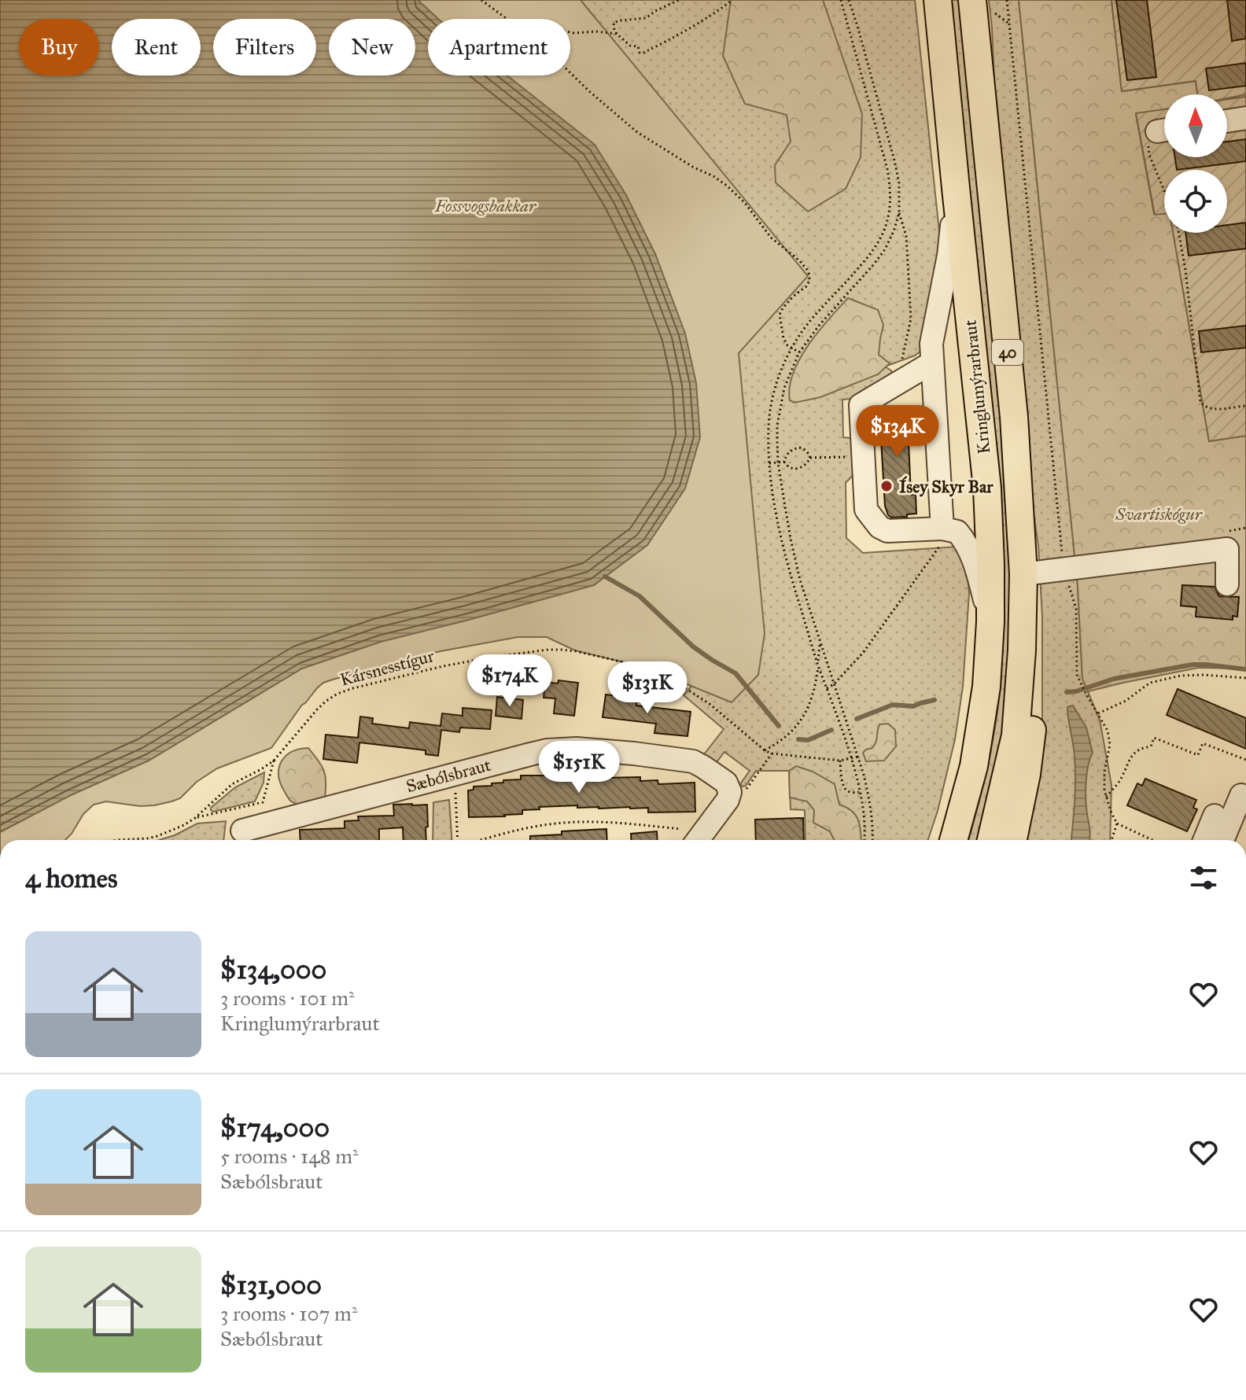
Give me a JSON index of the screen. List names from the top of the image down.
{
  "streets": {
    "main road": ["40", "Kringlumýrarbraut"],
    "street": ["Sæbólsbraut"],
    "path": ["Kársnesstígur"]
  },
  "parks": ["Fossvogsbakkar", "Svartiskógur"],
  "places": ["Ísey Skyr Bar"],
  "north": "top",
  "page": {
    "chip": [
      "Buy",
      "Rent",
      "Filters",
      "New",
      "Apartment"
    ],
    "price": [
      "$134K",
      "$174K",
      "$131K",
      "$151K"
    ],
    "heading": "4 homes",
    "list": [
      {
        "name": "$134,000",
        "note": "3 rooms · 101 m² · Kringlumýrarbraut"
      },
      {
        "name": "$174,000",
        "note": "5 rooms · 148 m² · Sæbólsbraut"
      },
      {
        "name": "$131,000",
        "note": "3 rooms · 107 m² · Sæbólsbraut"
      }
    ]
  }
}
